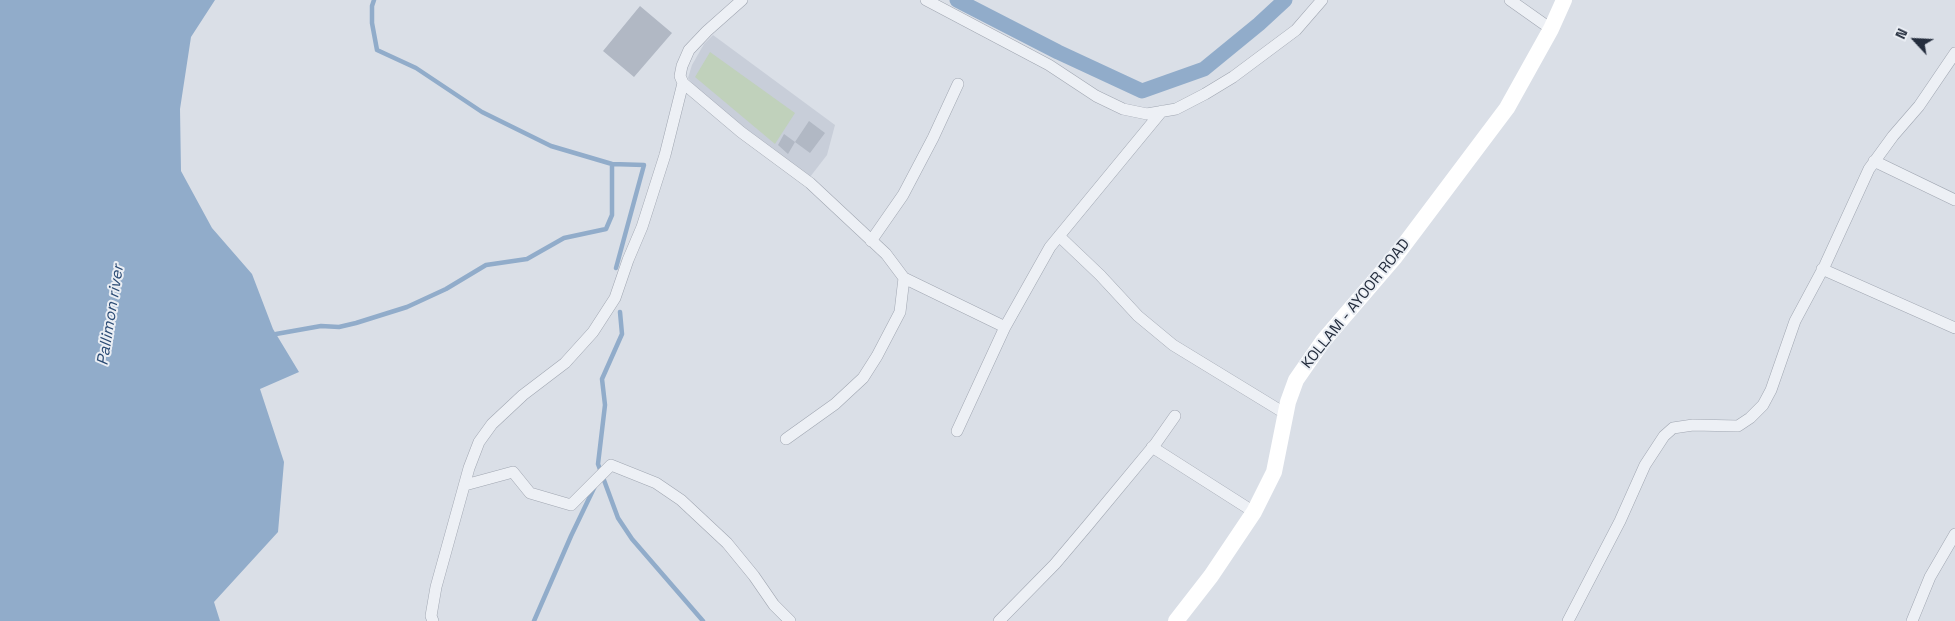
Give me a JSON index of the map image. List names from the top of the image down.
{
  "streets": {
    "main road": ["KOLLAM - AYOOR ROAD"]
  },
  "water": ["Pallimon river"],
  "north": "top left"
}
